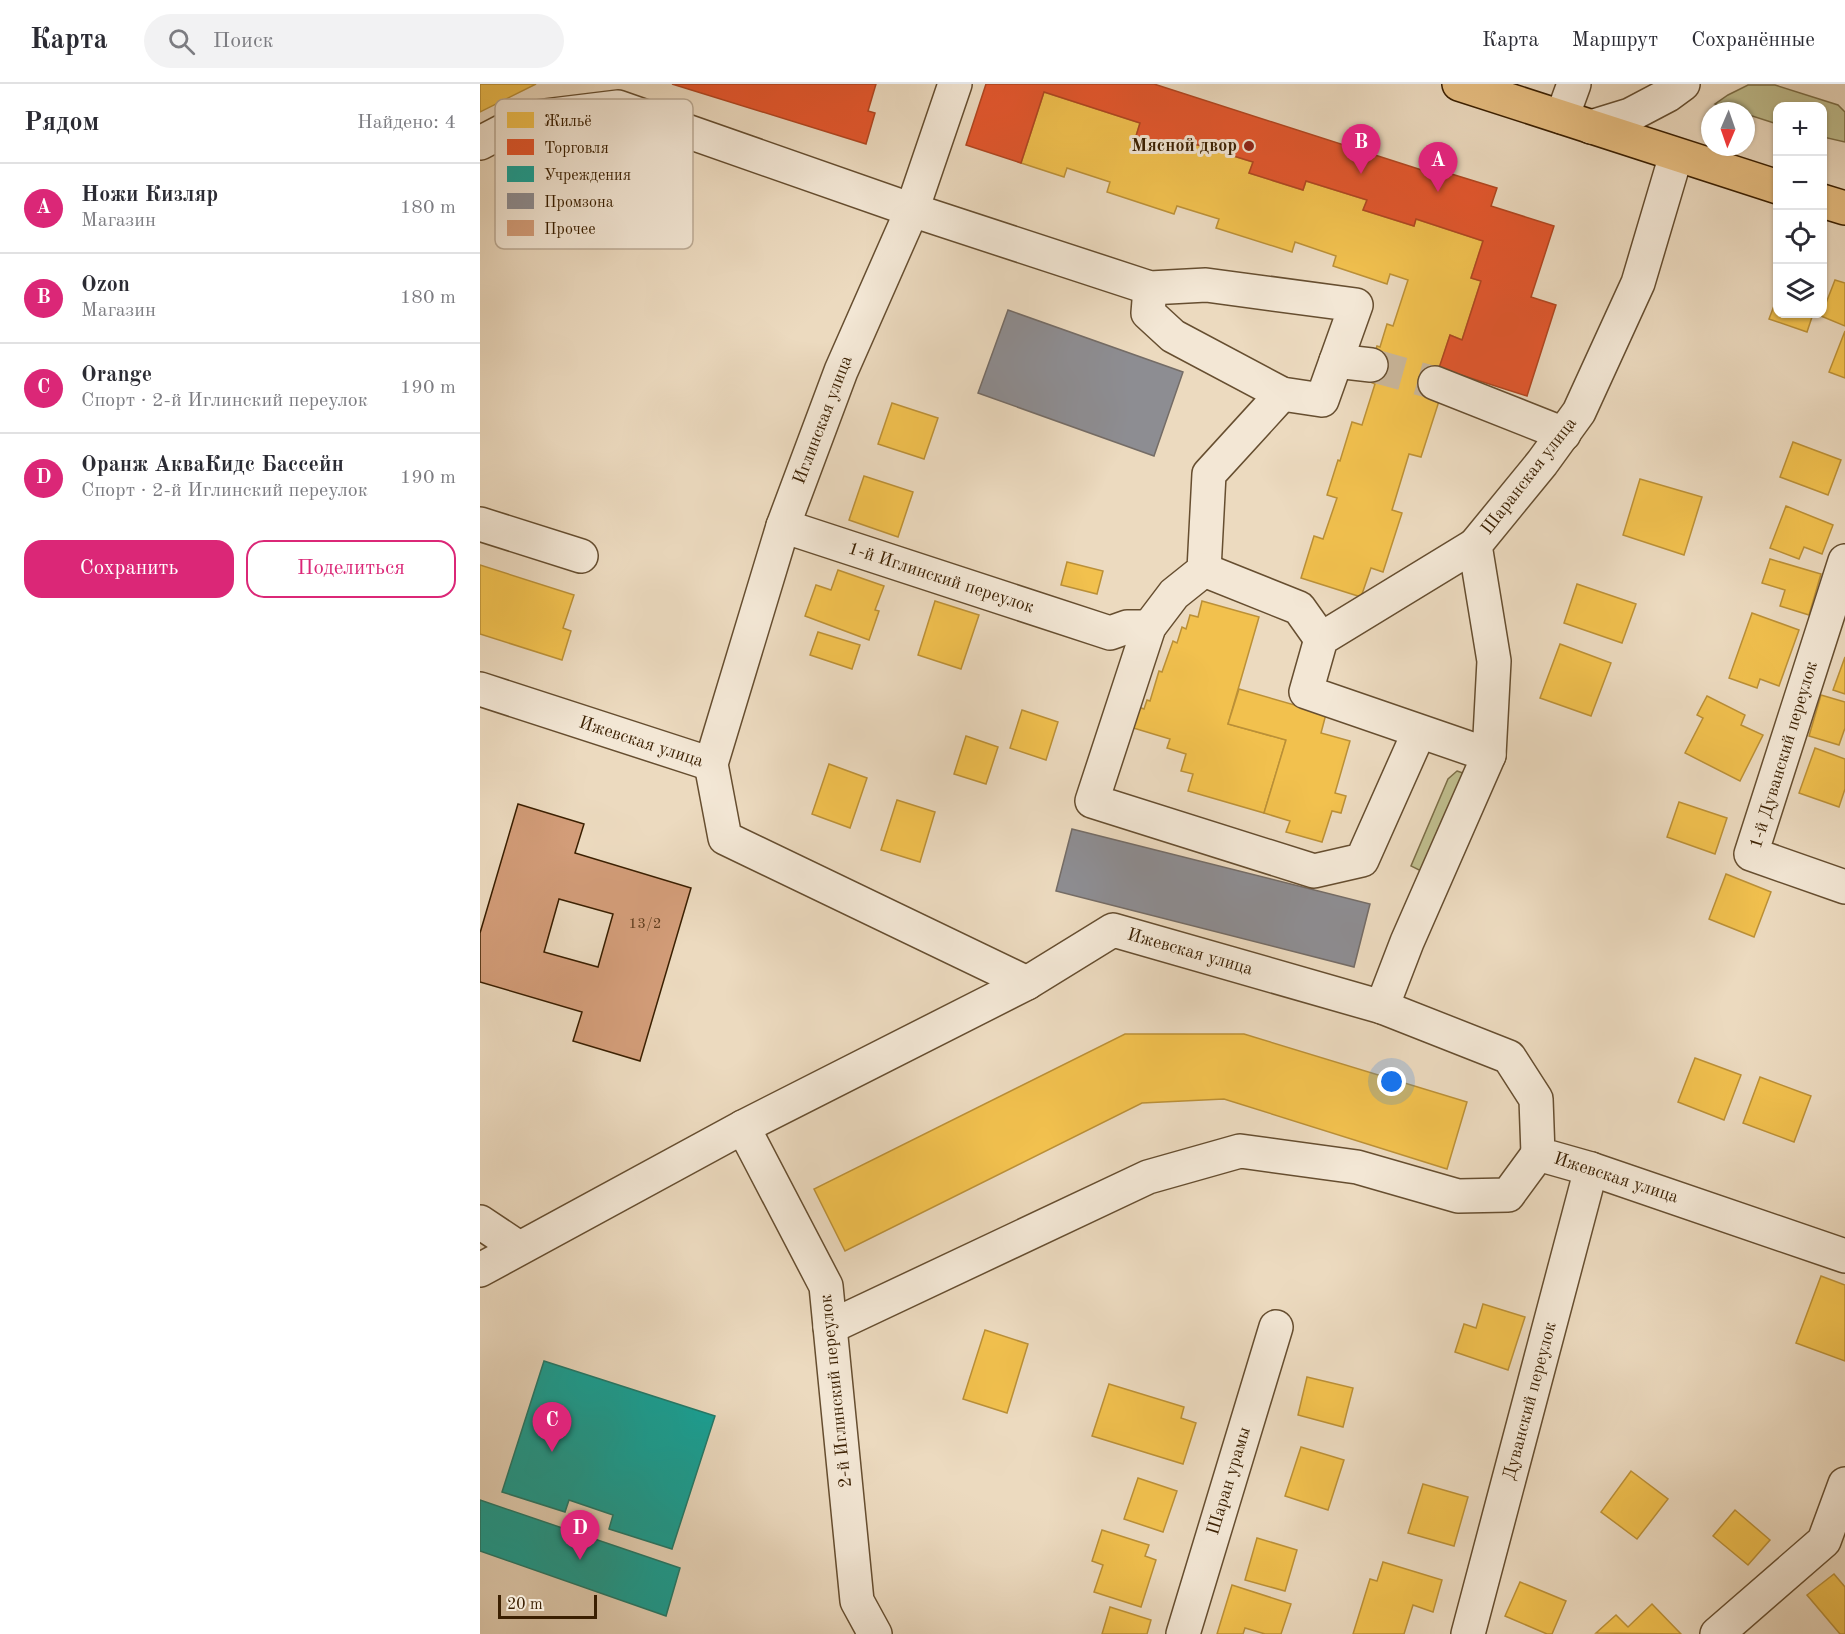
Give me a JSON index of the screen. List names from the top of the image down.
{
  "streets": {
    "street": [
      "Иглинская улица",
      "Шаранская улица",
      "1-й Иглинский переулок",
      "Ижевская улица",
      "1-й Дуванский переулок",
      "2-й Иглинский переулок",
      "Дуванский переулок",
      "Шаран урамы"
    ]
  },
  "crossings": [
    ["Иглинская улица", "1-й Иглинский переулок"],
    ["Иглинская улица", "Ижевская улица"],
    ["Шаранская улица", "Ижевская улица"],
    ["Ижевская улица", "Дуванский переулок"]
  ],
  "places": ["Мясной двор"],
  "house_numbers": ["13/2"],
  "legend": [
    "Жильё",
    "Торговля",
    "Учреждения",
    "Промзона",
    "Прочее"
  ],
  "scale_bar": "20 m",
  "north": "bottom",
  "page": {
    "header": "Карта",
    "search": "Поиск",
    "nav": ["Карта", "Маршрут", "Сохранённые"],
    "heading": ["Рядом", "Найдено: 4"],
    "map_buttons": ["+", "−"],
    "pins": [
      "B",
      "A",
      "C",
      "D"
    ],
    "list": [
      {
        "mark": "A",
        "name": "Ножи Кизляр",
        "note": "Магазин",
        "value": "180 m"
      },
      {
        "mark": "B",
        "name": "Ozon",
        "note": "Магазин",
        "value": "180 m"
      },
      {
        "mark": "C",
        "name": "Orange",
        "note": "Спорт · 2-й Иглинский переулок",
        "value": "190 m"
      },
      {
        "mark": "D",
        "name": "Оранж АкваКидс Бассейн",
        "note": "Спорт · 2-й Иглинский переулок",
        "value": "190 m"
      }
    ],
    "buttons": ["Сохранить", "Поделиться"],
    "scale": "20 m"
  }
}
